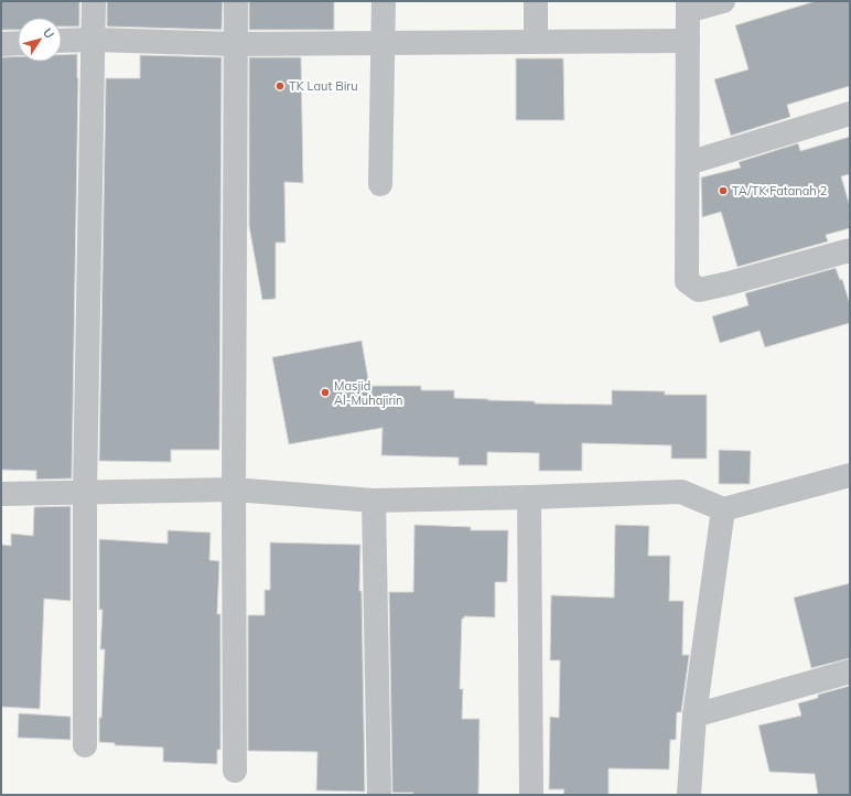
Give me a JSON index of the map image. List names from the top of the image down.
{
  "places": ["TK Laut Biru", "TA/TK Fatanah 2", "Masjid Al-Muhajirin"],
  "north": "top right"
}
